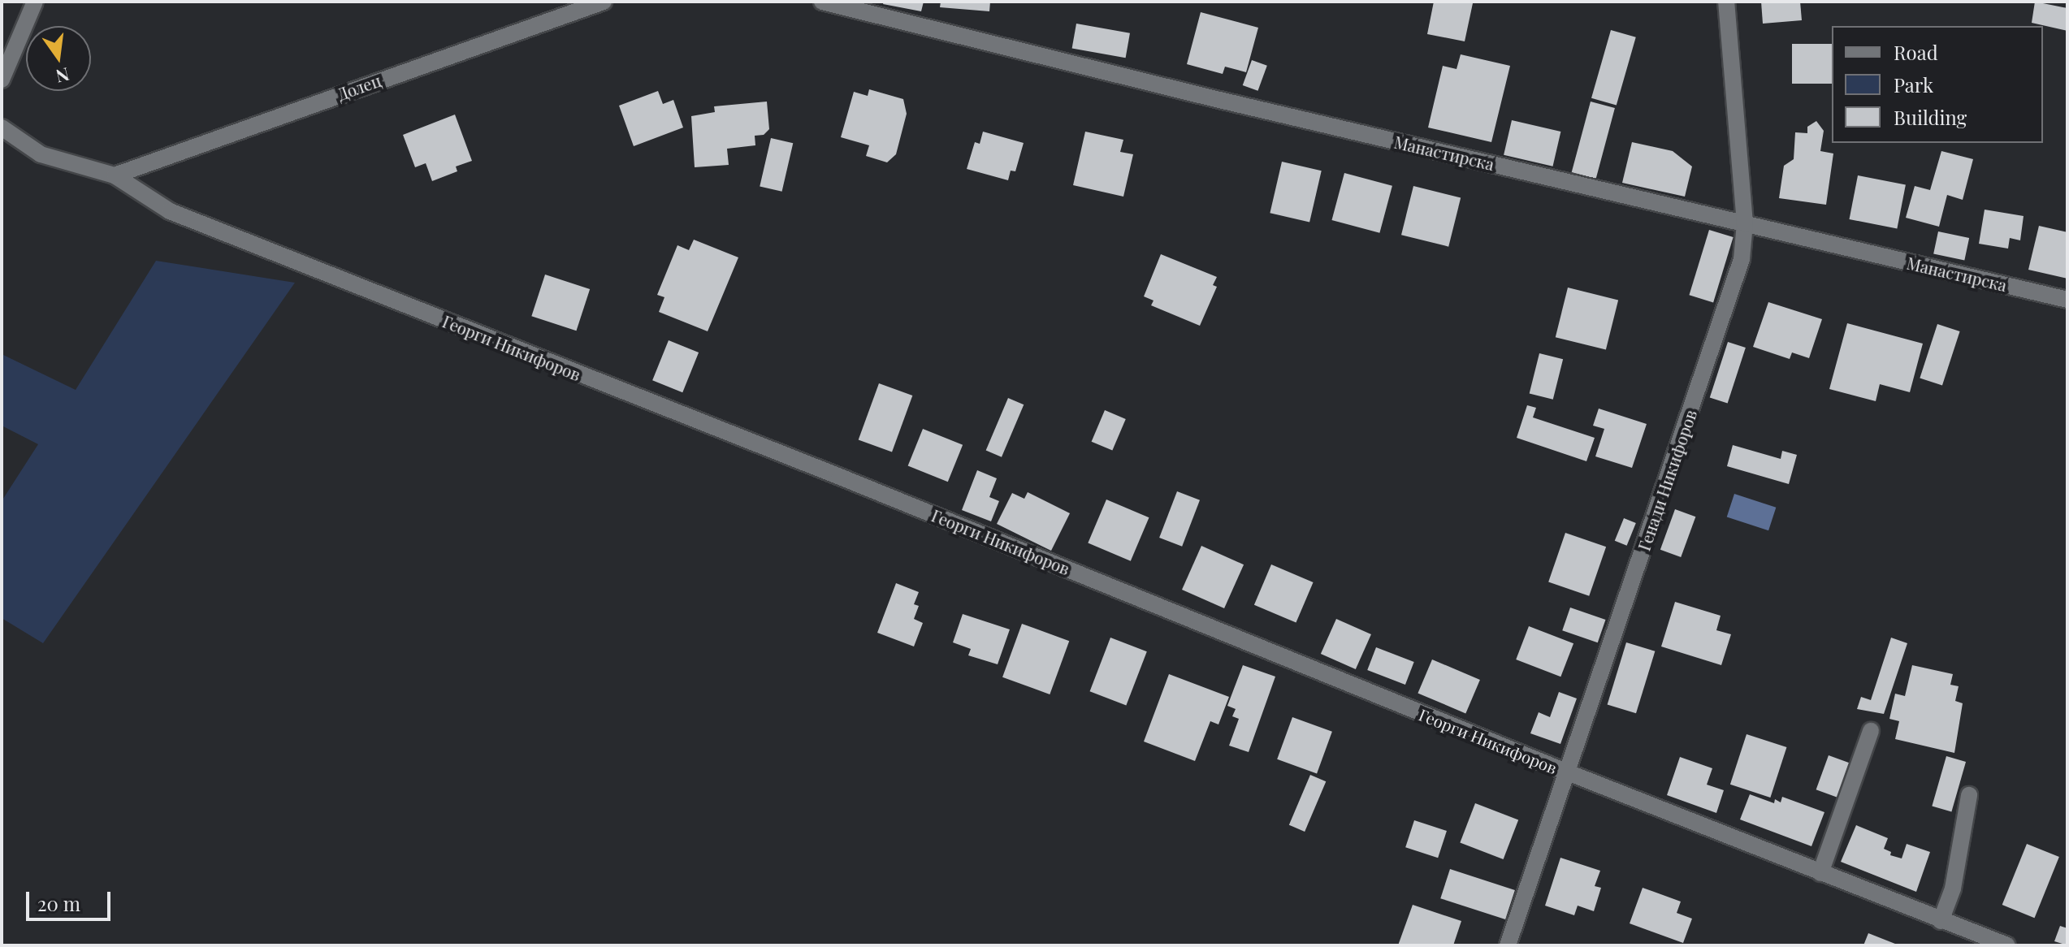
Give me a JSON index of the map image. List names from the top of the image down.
{
  "streets": {
    "street": [
      "Долец",
      "Манастирска",
      "Георги Никифоров",
      "Генади Никифоров"
    ]
  },
  "crossings": [
    ["Долец", "Георги Никифоров"],
    ["Манастирска", "Генади Никифоров"],
    ["Георги Никифоров", "Генади Никифоров"]
  ],
  "legend": ["Road", "Park", "Building"],
  "scale_bar": "20 m",
  "north": "bottom"
}
